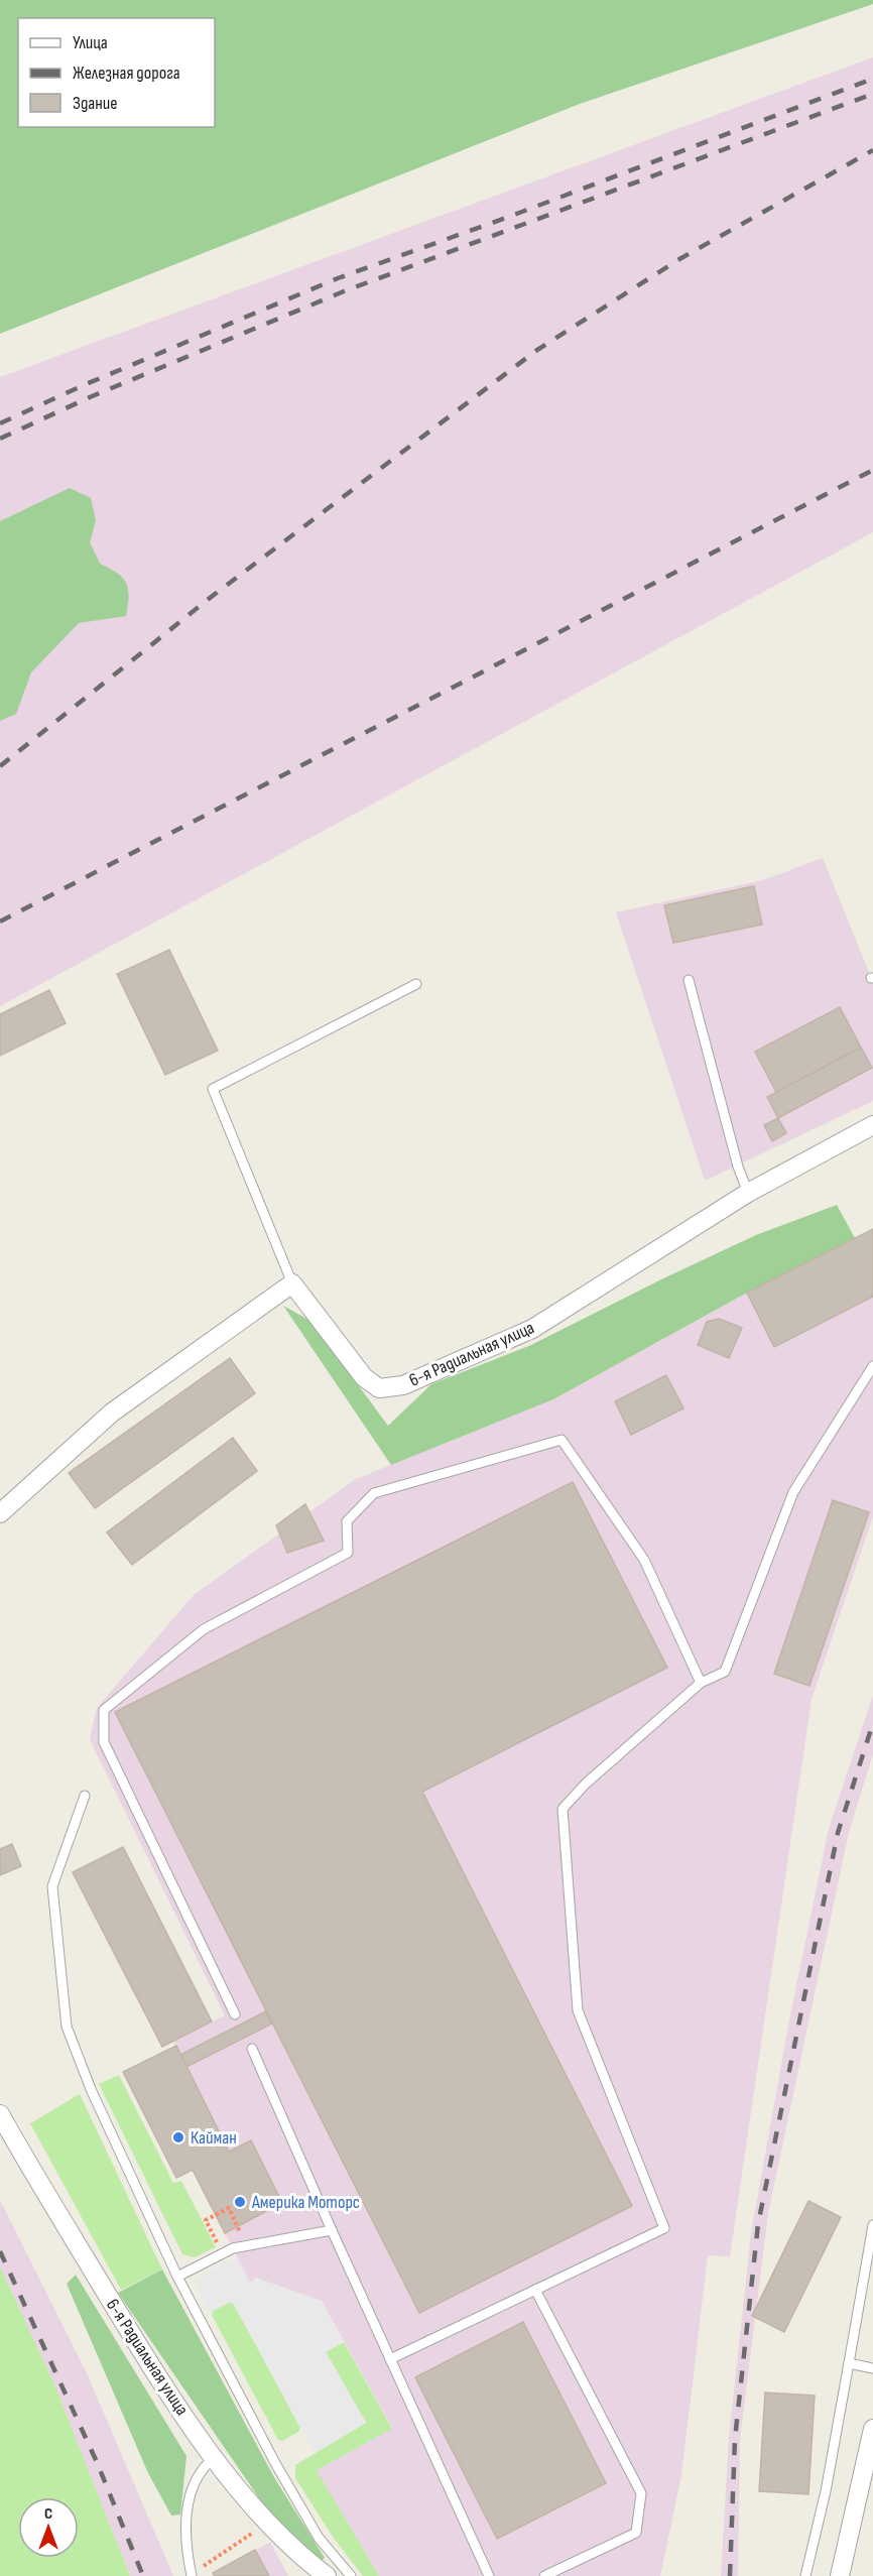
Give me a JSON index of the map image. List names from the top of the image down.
{
  "streets": {
    "street": ["6-я Радиальная улица"]
  },
  "places": ["Кайман", "Америка Моторс"],
  "legend": ["Улица", "Железная дорога", "Здание"],
  "north": "top"
}
